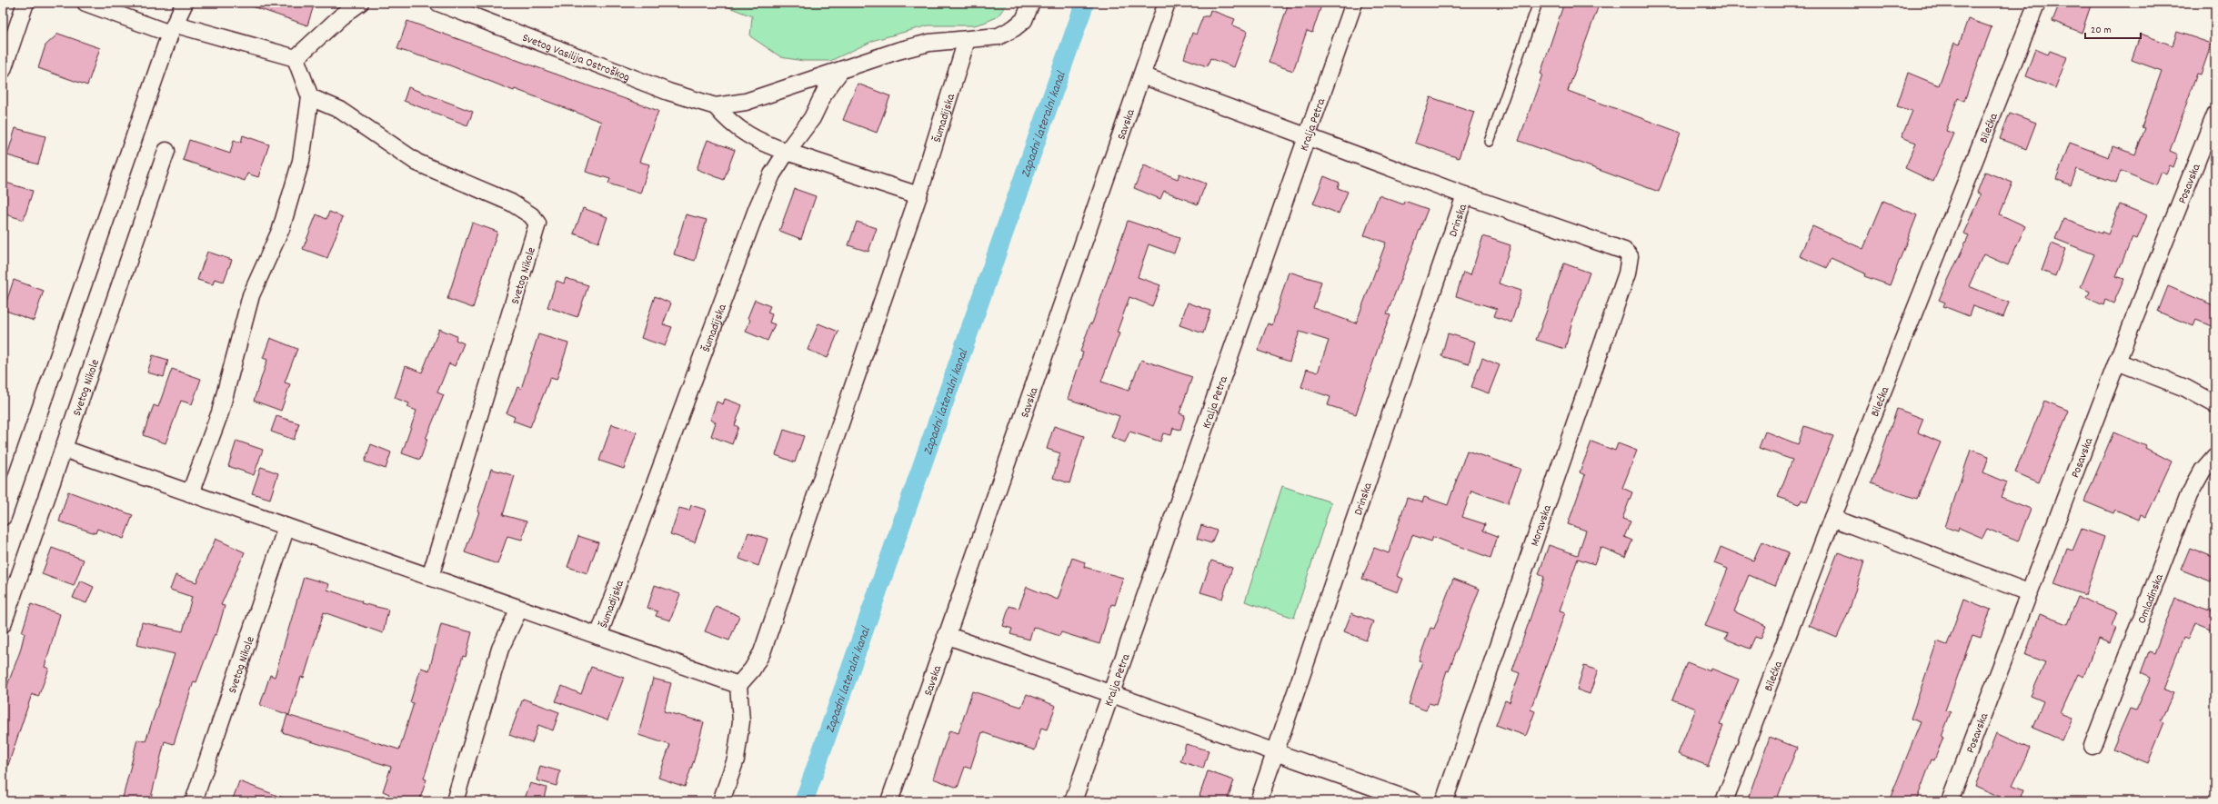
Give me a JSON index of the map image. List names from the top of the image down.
{
  "streets": {
    "street": [
      "Svetog Vasilija Ostroškog",
      "Šumadijska",
      "Kralja Petra",
      "Savska",
      "Bilećka",
      "Posavska",
      "Drinska",
      "Svetog Nikole",
      "Moravska",
      "Omladinska"
    ]
  },
  "crossings": [
    ["Drinska", "Moravska"]
  ],
  "water": ["Zapadni lateralni kanal"],
  "scale_bar": "20 m"
}
